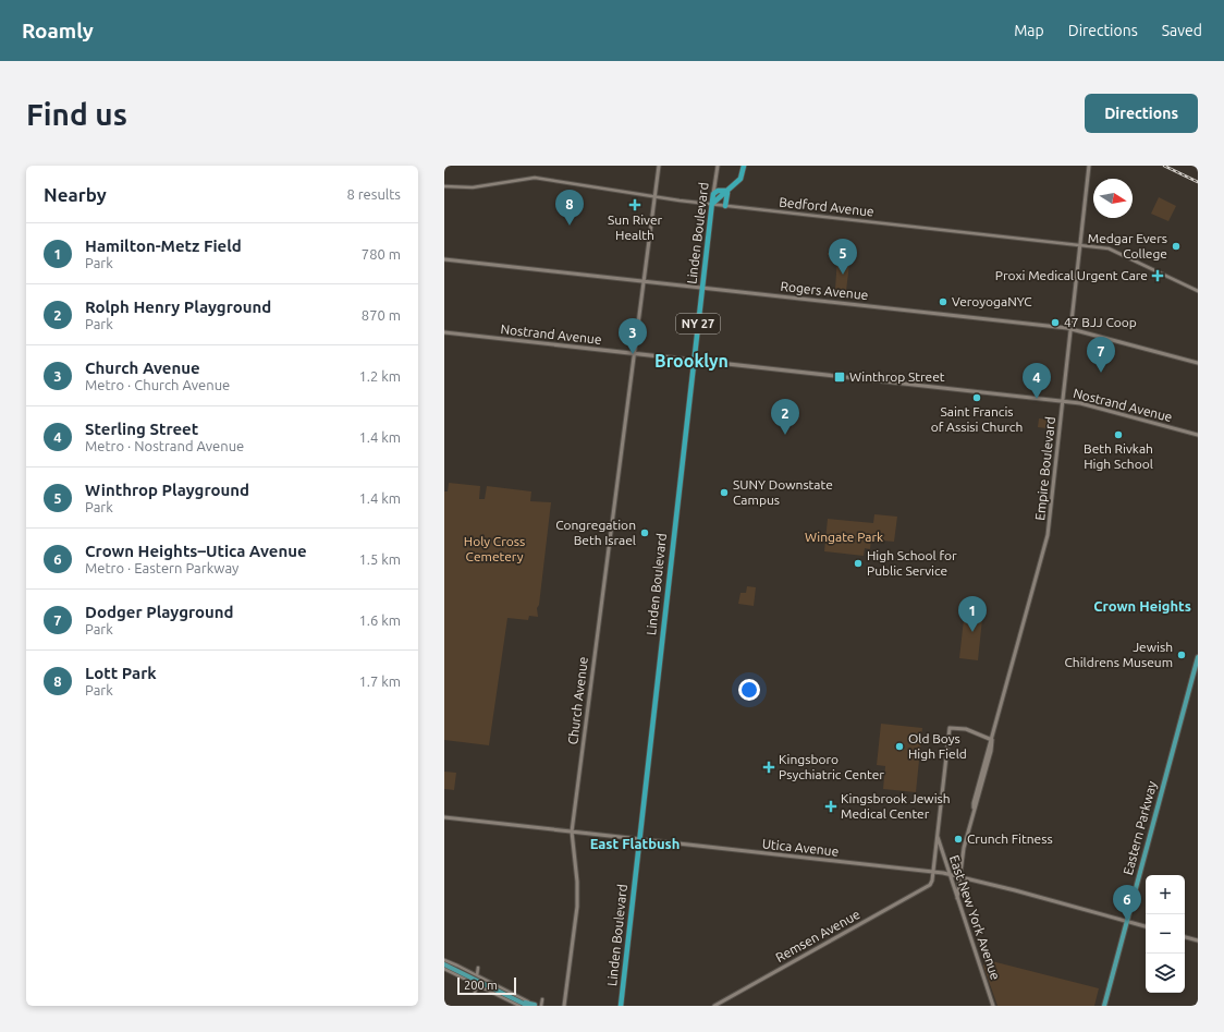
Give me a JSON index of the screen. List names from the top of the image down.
{
  "streets": {
    "highway": ["Linden Boulevard", "NY 27"],
    "main road": [
      "Rogers Avenue",
      "Nostrand Avenue",
      "Empire Boulevard",
      "Church Avenue",
      "Eastern Parkway",
      "Utica Avenue",
      "East New York Avenue",
      "Remsen Avenue"
    ],
    "street": ["Bedford Avenue"]
  },
  "crossings": [
    ["Bedford Avenue", "Linden Boulevard"],
    ["Bedford Avenue", "Empire Boulevard"],
    ["Bedford Avenue", "Church Avenue"],
    ["Linden Boulevard", "Rogers Avenue"],
    ["Linden Boulevard", "Nostrand Avenue"],
    ["Linden Boulevard", "Utica Avenue"],
    ["Rogers Avenue", "Empire Boulevard"],
    ["Rogers Avenue", "Church Avenue"],
    ["Nostrand Avenue", "Empire Boulevard"],
    ["Nostrand Avenue", "Church Avenue"],
    ["Empire Boulevard", "Utica Avenue"],
    ["Empire Boulevard", "East New York Avenue"],
    ["Church Avenue", "Utica Avenue"],
    ["Eastern Parkway", "Utica Avenue"],
    ["Utica Avenue", "East New York Avenue"],
    ["East New York Avenue", "Remsen Avenue"]
  ],
  "districts": ["Brooklyn", "Crown Heights", "East Flatbush"],
  "parks": ["Wingate Park", "Holy Cross Cemetery"],
  "places": {
    "health": [
      "Sun River Health",
      "Proxi Medical Urgent Care",
      "Kingsboro Psychiatric Center",
      "Kingsbrook Jewish Medical Center"
    ],
    "other": [
      "Medgar Evers College",
      "VeroyogaNYC",
      "47 BJJ Coop",
      "Saint Francis of Assisi Church",
      "Beth Rivkah High School",
      "SUNY Downstate Campus",
      "Congregation Beth Israel",
      "High School for Public Service",
      "Jewish Childrens Museum",
      "Old Boys High Field",
      "Crunch Fitness"
    ],
    "transit": ["Winthrop Street"]
  },
  "scale_bar": "200 m",
  "north": "right",
  "page": {
    "header": "Roamly",
    "nav": ["Map", "Directions", "Saved"],
    "buttons": "Directions",
    "title": "Find us",
    "heading": ["Nearby", "8 results"],
    "pins": [
      "8",
      "5",
      "3",
      "7",
      "4",
      "2",
      "1",
      "6"
    ],
    "list": [
      {
        "mark": "1",
        "name": "Hamilton-Metz Field",
        "note": "Park",
        "value": "780 m"
      },
      {
        "mark": "2",
        "name": "Rolph Henry Playground",
        "note": "Park",
        "value": "870 m"
      },
      {
        "mark": "3",
        "name": "Church Avenue",
        "note": "Metro · Church Avenue",
        "value": "1.2 km"
      },
      {
        "mark": "4",
        "name": "Sterling Street",
        "note": "Metro · Nostrand Avenue",
        "value": "1.4 km"
      },
      {
        "mark": "5",
        "name": "Winthrop Playground",
        "note": "Park",
        "value": "1.4 km"
      },
      {
        "mark": "6",
        "name": "Crown Heights–Utica Avenue",
        "note": "Metro · Eastern Parkway",
        "value": "1.5 km"
      },
      {
        "mark": "7",
        "name": "Dodger Playground",
        "note": "Park",
        "value": "1.6 km"
      },
      {
        "mark": "8",
        "name": "Lott Park",
        "note": "Park",
        "value": "1.7 km"
      }
    ],
    "map_buttons": ["+", "−"],
    "scale": "200 m"
  }
}
